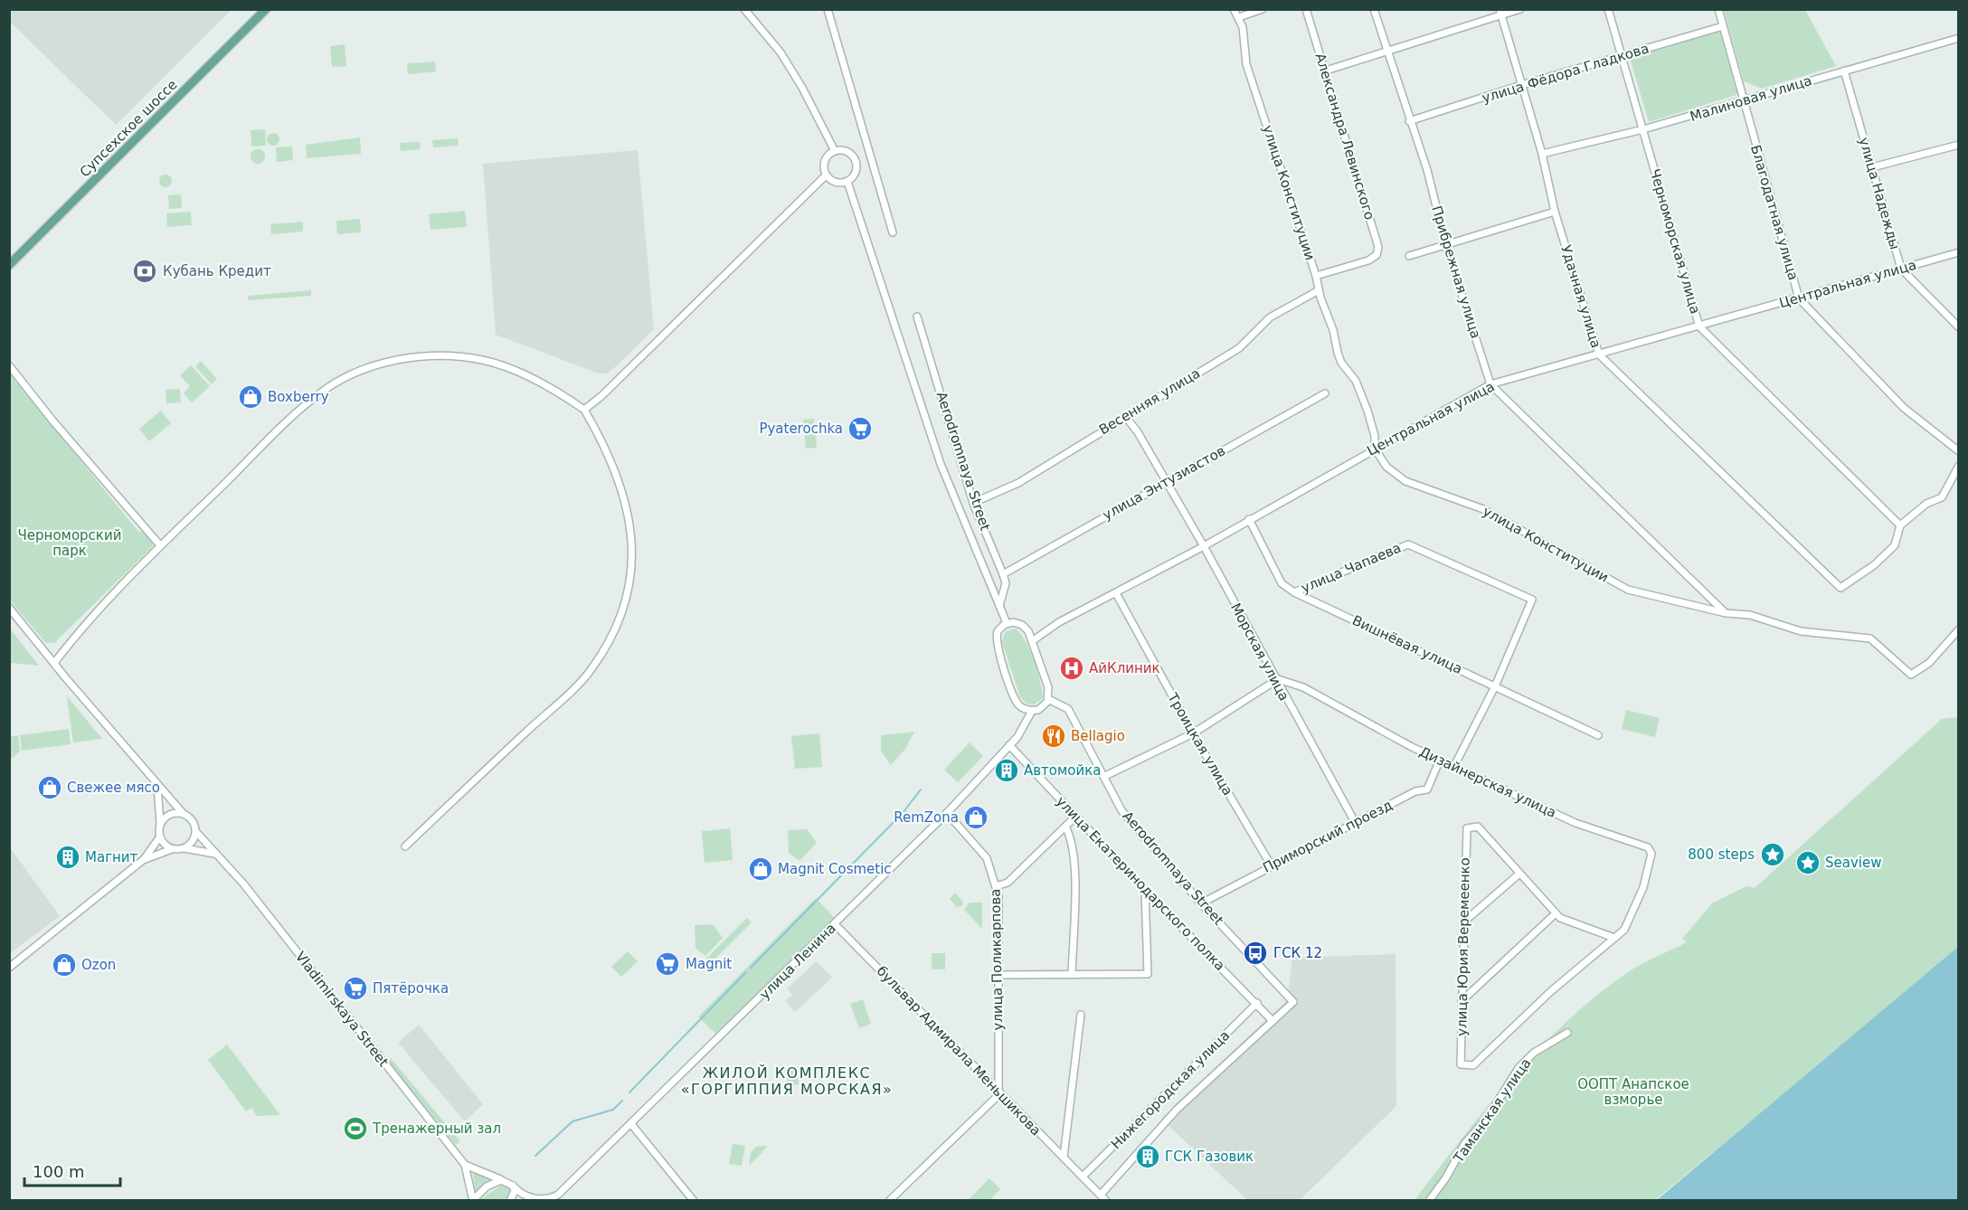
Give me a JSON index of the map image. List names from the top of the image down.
{
  "streets": {
    "main road": ["Супсехское шоссе"],
    "street": [
      "улица Фёдора Гладкова",
      "Малиновая улица",
      "Александра Левинского",
      "улица Конституции",
      "улица Надежды",
      "Благодатная улица",
      "Черноморская улица",
      "Прибрежная улица",
      "Центральная улица",
      "Удачная улица",
      "Весенняя улица",
      "Aerodromnaya Street",
      "улица Энтузиастов",
      "улица Чапаева",
      "Вишнёвая улица",
      "Морская улица",
      "Троицкая улица",
      "Дизайнерская улица",
      "Приморский проезд",
      "улица Екатеринодарского полка",
      "улица Юрия Веремеенко",
      "улица Поликарпова",
      "улица Ленина",
      "Vladimirskaya Street",
      "бульвар Адмирала Меньшикова",
      "Нижегородская улица",
      "Таманская улица"
    ]
  },
  "crossings": [
    ["улица Фёдора Гладкова", "Благодатная улица"],
    ["улица Фёдора Гладкова", "Черноморская улица"],
    ["улица Фёдора Гладкова", "Прибрежная улица"],
    ["улица Фёдора Гладкова", "Удачная улица"],
    ["Малиновая улица", "улица Надежды"],
    ["Малиновая улица", "Благодатная улица"],
    ["Малиновая улица", "Черноморская улица"],
    ["Малиновая улица", "Удачная улица"],
    ["Александра Левинского", "улица Конституции"],
    ["улица Конституции", "Прибрежная улица"],
    ["улица Конституции", "Центральная улица"],
    ["улица Конституции", "Весенняя улица"],
    ["улица Надежды", "Центральная улица"],
    ["Благодатная улица", "Центральная улица"],
    ["Черноморская улица", "Центральная улица"],
    ["Черноморская улица", "Удачная улица"],
    ["Прибрежная улица", "Центральная улица"],
    ["Центральная улица", "Удачная улица"],
    ["Центральная улица", "Вишнёвая улица"],
    ["Центральная улица", "Морская улица"],
    ["Центральная улица", "Троицкая улица"],
    ["Весенняя улица", "Aerodromnaya Street"],
    ["Весенняя улица", "Морская улица"],
    ["Aerodromnaya Street", "улица Энтузиастов"],
    ["Aerodromnaya Street", "Приморский проезд"],
    ["Aerodromnaya Street", "улица Екатеринодарского полка"],
    ["улица Энтузиастов", "Морская улица"],
    ["улица Чапаева", "Вишнёвая улица"],
    ["Морская улица", "Дизайнерская улица"],
    ["Морская улица", "Приморский проезд"],
    ["Троицкая улица", "Приморский проезд"],
    ["Дизайнерская улица", "Приморский проезд"],
    ["Дизайнерская улица", "улица Юрия Веремеенко"],
    ["улица Екатеринодарского полка", "улица Ленина"],
    ["улица Екатеринодарского полка", "Нижегородская улица"],
    ["улица Поликарпова", "улица Ленина"],
    ["улица Поликарпова", "бульвар Адмирала Меньшикова"],
    ["улица Ленина", "бульвар Адмирала Меньшикова"],
    ["бульвар Адмирала Меньшикова", "Нижегородская улица"]
  ],
  "districts": ["ЖИЛОЙ КОМПЛЕКС «ГОРГИППИЯ МОРСКАЯ»"],
  "parks": ["Черноморский парк", "ООПТ Анапское взморье"],
  "places": {
    "bank": ["Кубань Кредит"],
    "shop": [
      "Boxberry",
      "Свежее мясо",
      "RemZona",
      "Magnit Cosmetic",
      "Ozon"
    ],
    "supermarket": ["Pyaterochka", "Magnit", "Пятёрочка"],
    "hospital": ["АйКлиник"],
    "restaurant": ["Bellagio"],
    "building": ["Автомойка", "Магнит", "ГСК Газовик"],
    "place": ["800 steps", "Seaview"],
    "bus stop": ["ГСК 12"],
    "sports": ["Тренажерный зал"]
  },
  "scale_bar": "100 m"
}
